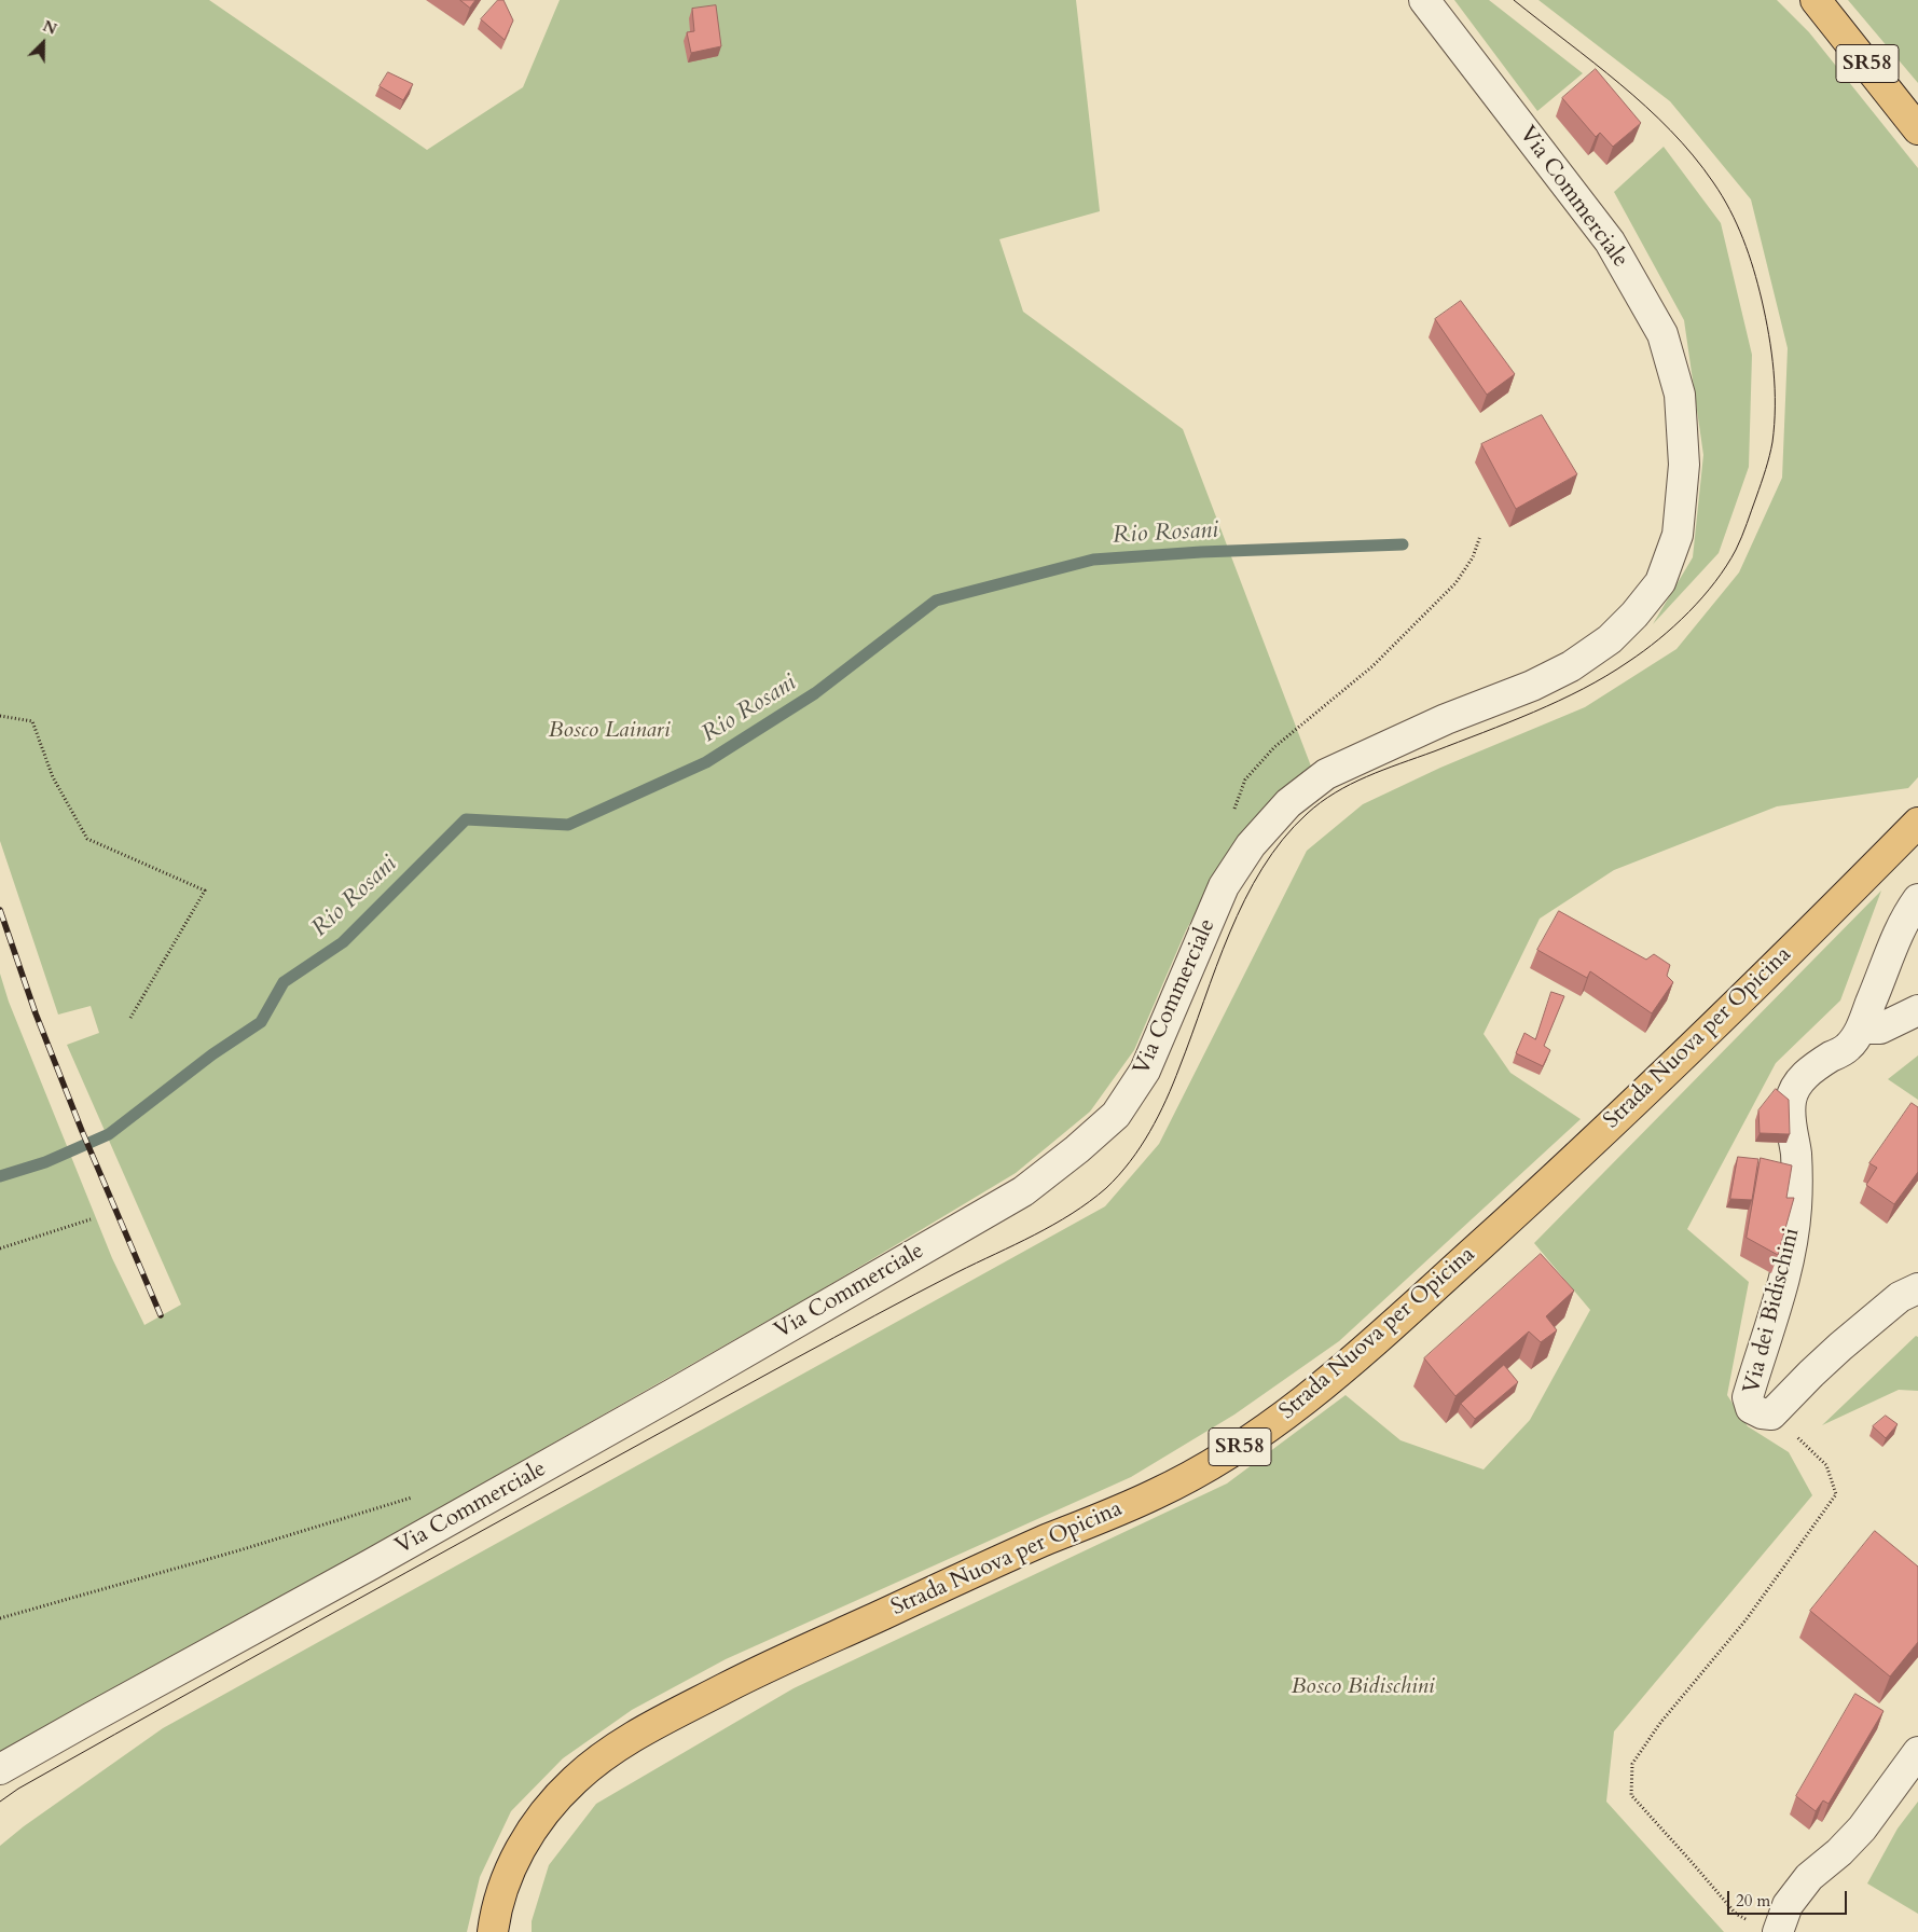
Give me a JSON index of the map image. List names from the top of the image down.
{
  "streets": {
    "main road": ["SR58", "Strada Nuova per Opicina"],
    "street": ["Via Commerciale", "Via dei Bidischini"]
  },
  "water": ["Rio Rosani"],
  "parks": ["Bosco Lainari", "Bosco Bidischini"],
  "scale_bar": "20 m",
  "north": "top right"
}
